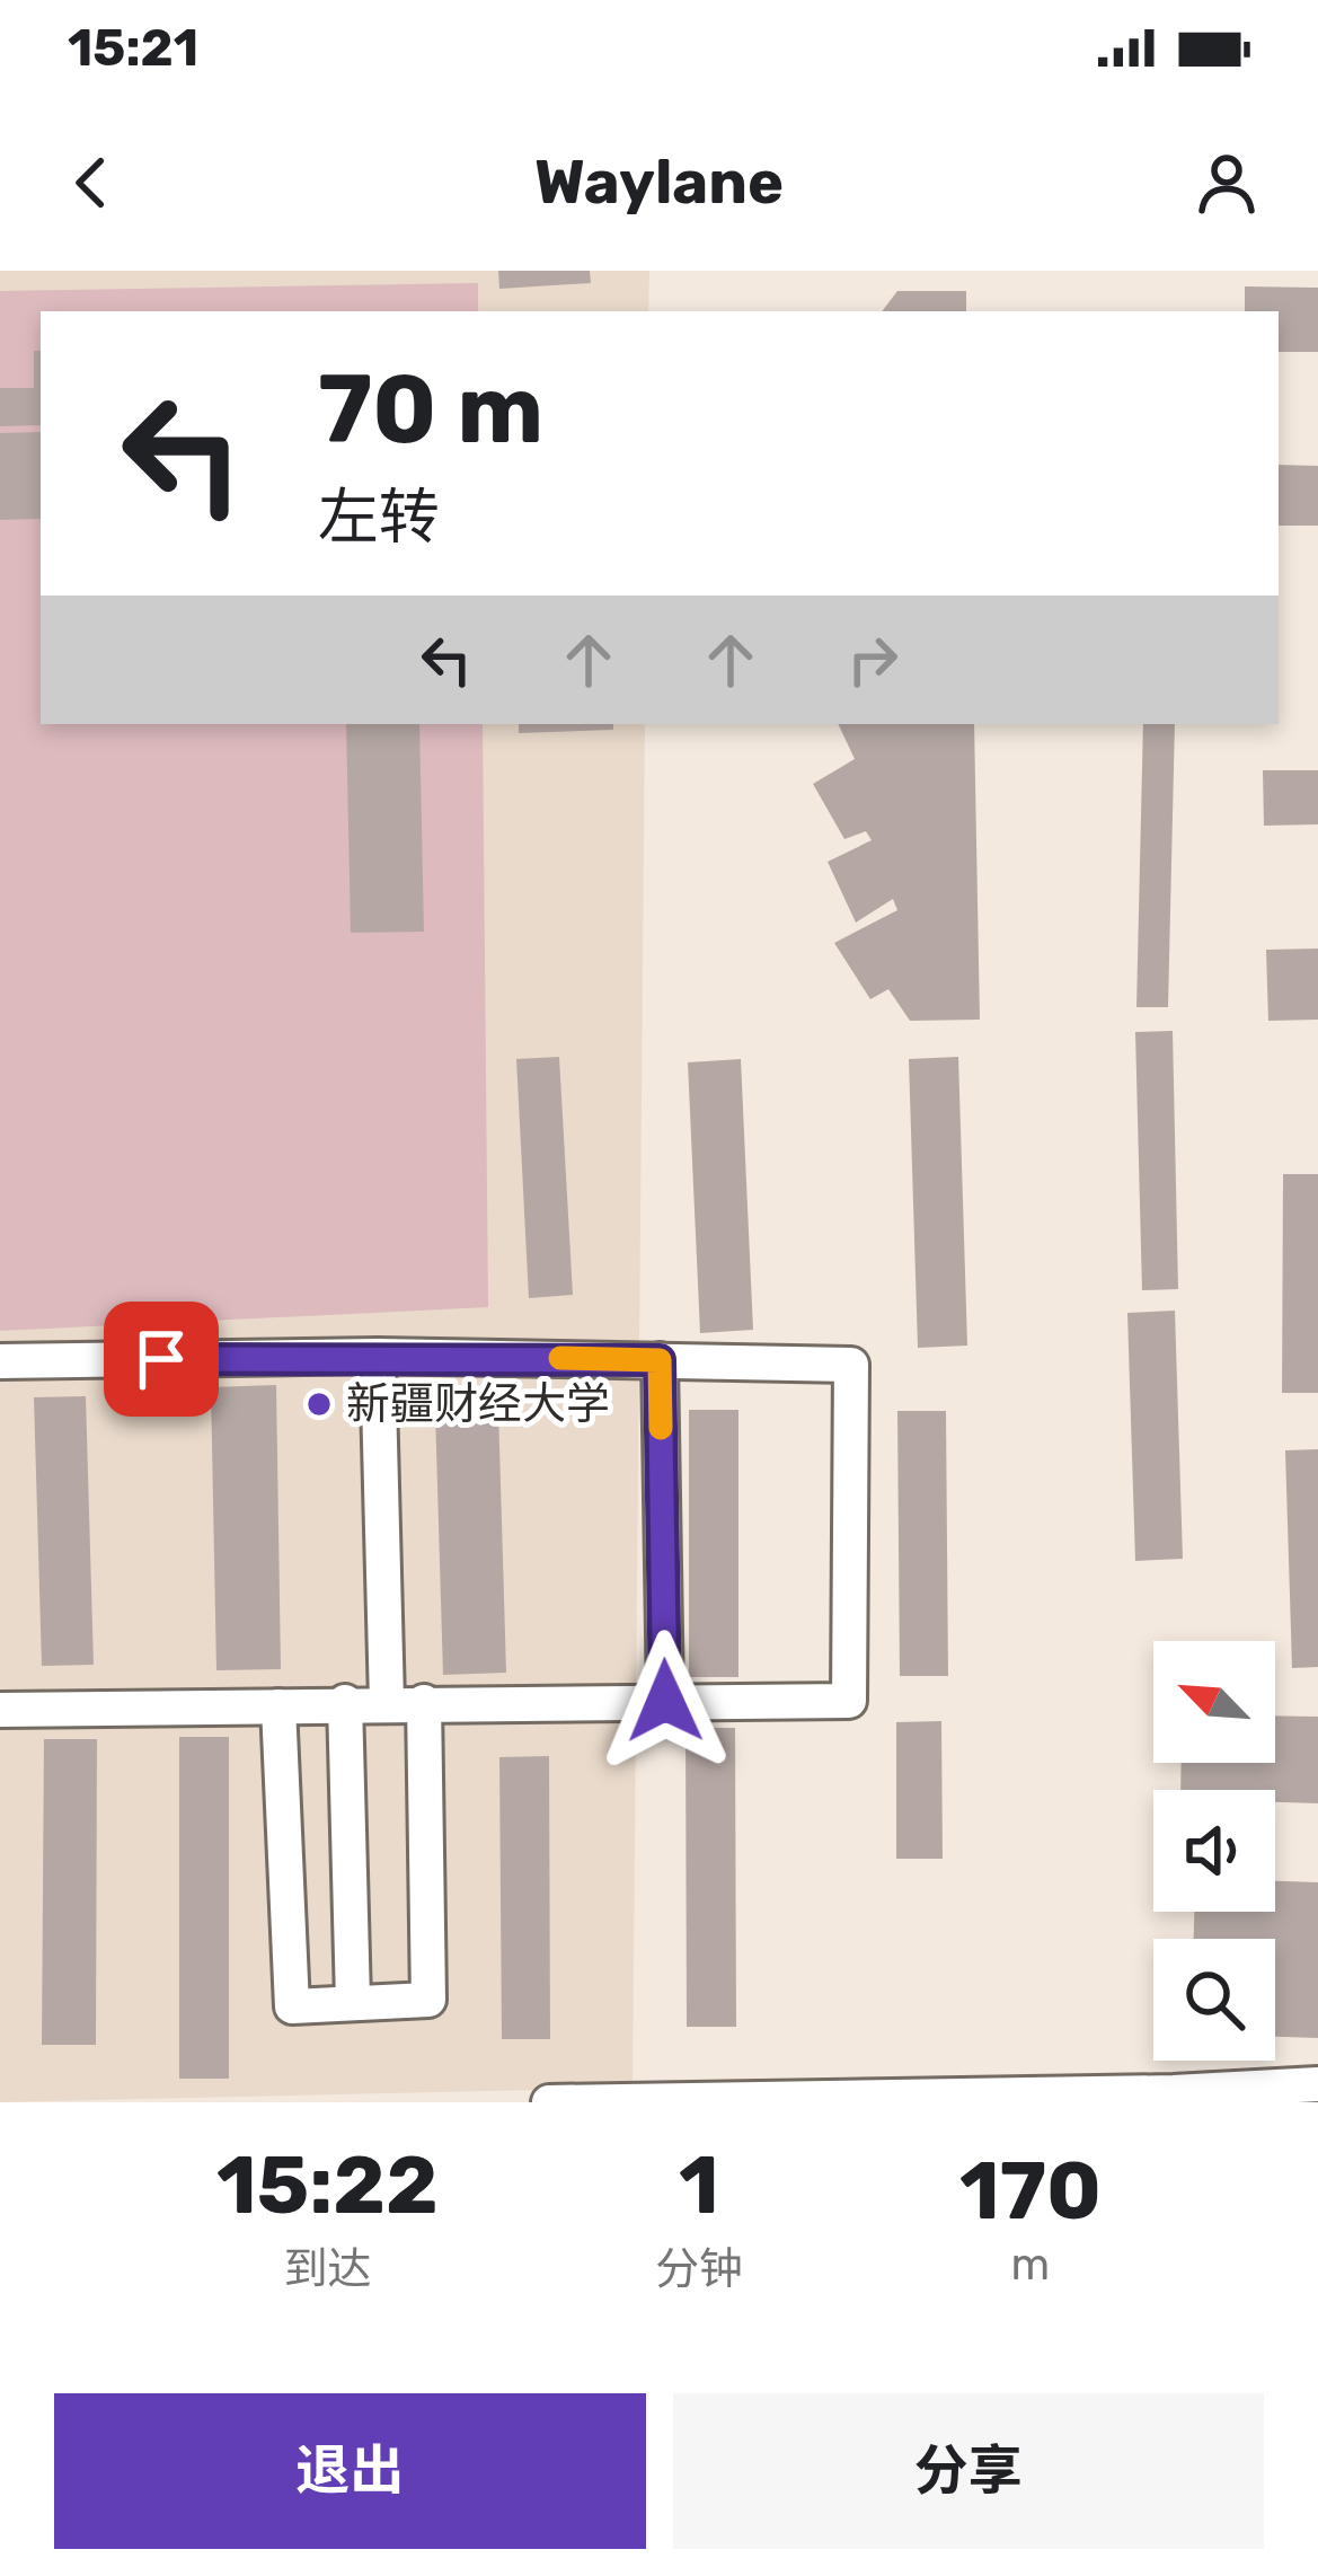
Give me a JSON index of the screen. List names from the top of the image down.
{
  "places": ["新疆财经大学"],
  "north": "top left",
  "page": {
    "status": "15:21",
    "header": "Waylane",
    "turn": ["70 m", "左转"],
    "eta": [
      "15:22",
      "到达",
      "1",
      "分钟",
      "170",
      "m"
    ],
    "buttons": ["退出", "分享"]
  }
}
